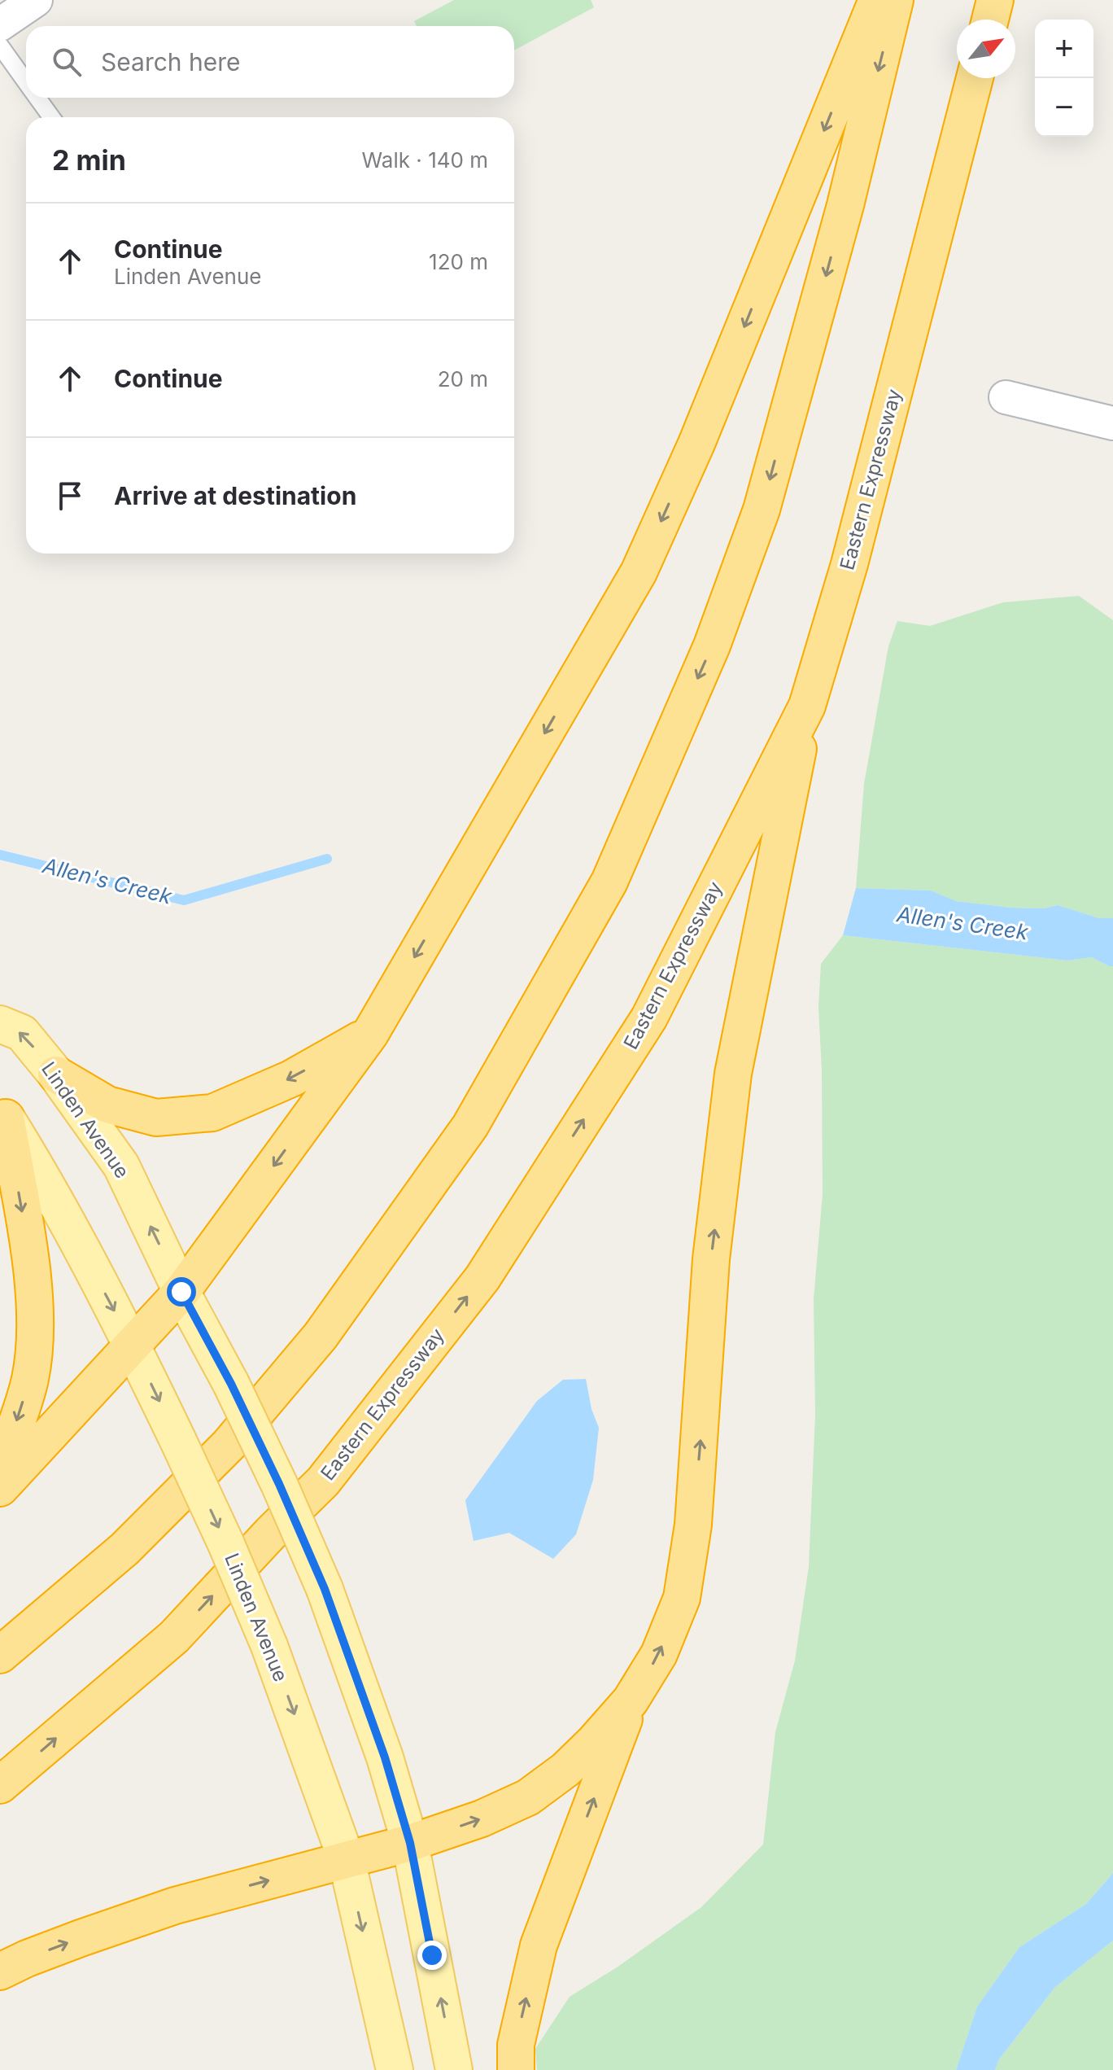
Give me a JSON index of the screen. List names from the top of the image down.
{
  "streets": {
    "highway": ["Eastern Expressway"],
    "main road": ["Linden Avenue"]
  },
  "water": ["Allen's Creek"],
  "north": "top right",
  "page": {
    "map_buttons": ["+", "−"],
    "search": "Search here",
    "heading": ["2 min", "Walk · 140 m"],
    "list": [
      ["Continue", "Linden Avenue", "120 m"],
      ["Continue", "20 m"],
      "Arrive at destination"
    ]
  }
}
